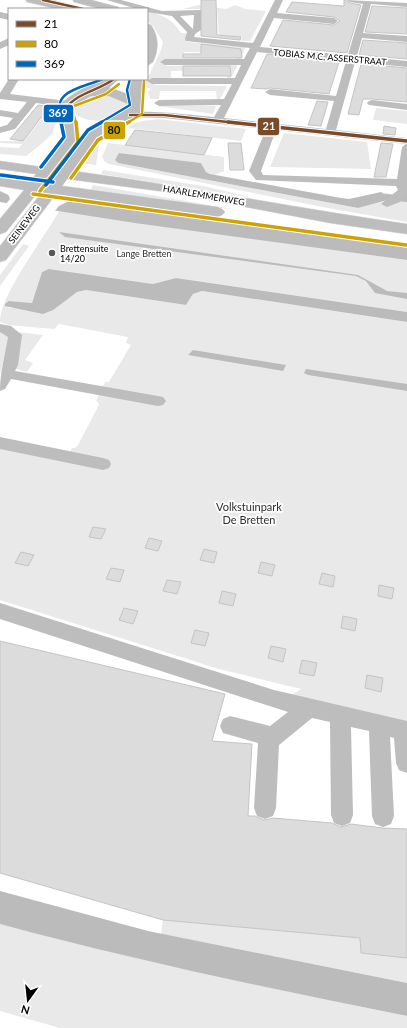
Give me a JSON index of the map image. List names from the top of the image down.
{
  "streets": {
    "main road": ["HAARLEMMERWEG", "SEINEWEG"],
    "street": ["TOBIAS M.C. ASSERSTRAAT"]
  },
  "crossings": [
    ["HAARLEMMERWEG", "SEINEWEG"]
  ],
  "parks": ["Lange Bretten", "Volkstuinpark De Bretten"],
  "places": ["Brettensuite 14/20"],
  "lines": ["transit line 21", "transit line 369", "transit line 80"],
  "legend": ["21", "80", "369"],
  "north": "bottom"
}
